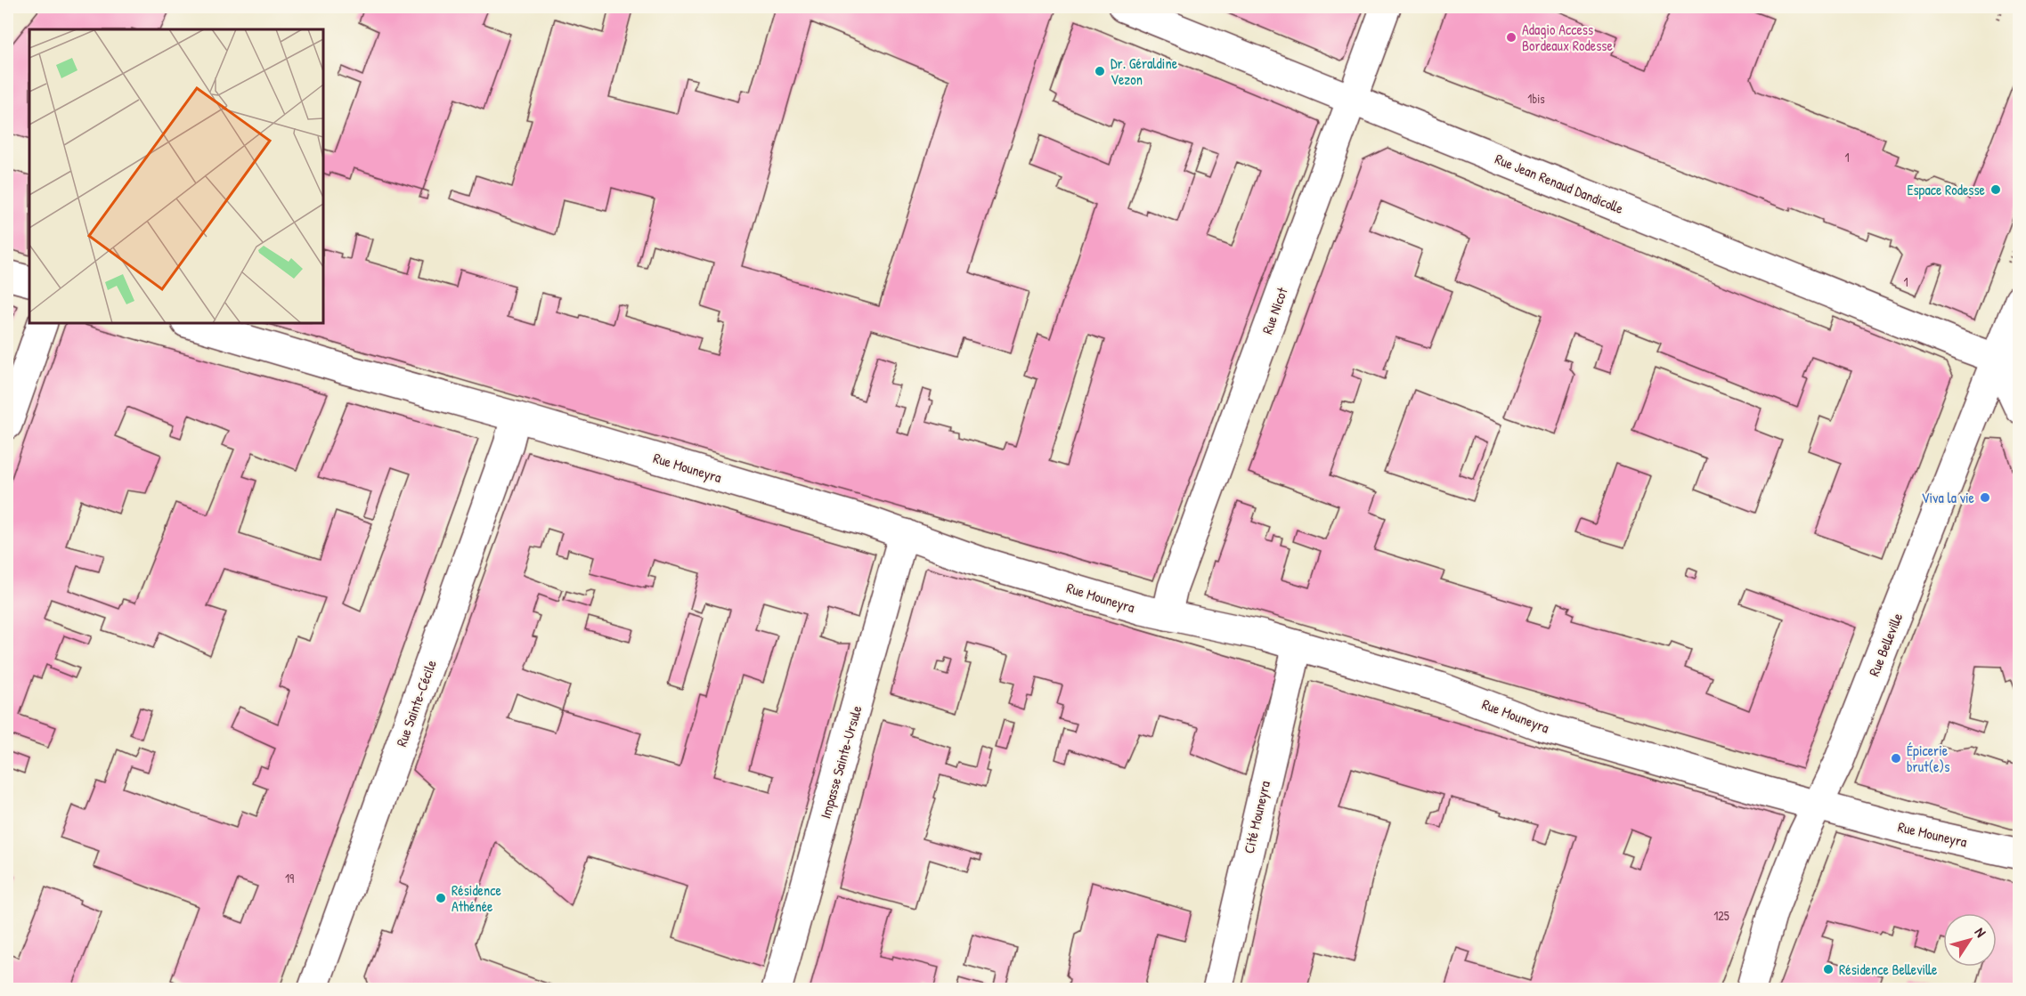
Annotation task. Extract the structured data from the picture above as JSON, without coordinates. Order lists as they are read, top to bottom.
{
  "streets": {
    "street": [
      "Rue Jean Renaud Dandicolle",
      "Rue Nicot",
      "Rue Mouneyra",
      "Rue Belleville",
      "Rue Sainte-Cécile",
      "Impasse Sainte-Ursule",
      "Cité Mouneyra"
    ]
  },
  "crossings": [
    ["Rue Jean Renaud Dandicolle", "Rue Nicot"],
    ["Rue Jean Renaud Dandicolle", "Rue Belleville"],
    ["Rue Nicot", "Rue Mouneyra"],
    ["Rue Mouneyra", "Rue Belleville"],
    ["Rue Mouneyra", "Rue Sainte-Cécile"],
    ["Rue Mouneyra", "Impasse Sainte-Ursule"],
    ["Rue Mouneyra", "Cité Mouneyra"]
  ],
  "places": [
    "Adagio Access Bordeaux Rodesse",
    "Dr. Géraldine Vezon",
    "Espace Rodesse",
    "Viva la vie",
    "Épicerie brut(e)s",
    "Résidence Athénée",
    "Résidence Belleville"
  ],
  "house_numbers": [
    "1bis",
    "1",
    "1",
    "19",
    "125"
  ],
  "north": "top right"
}
